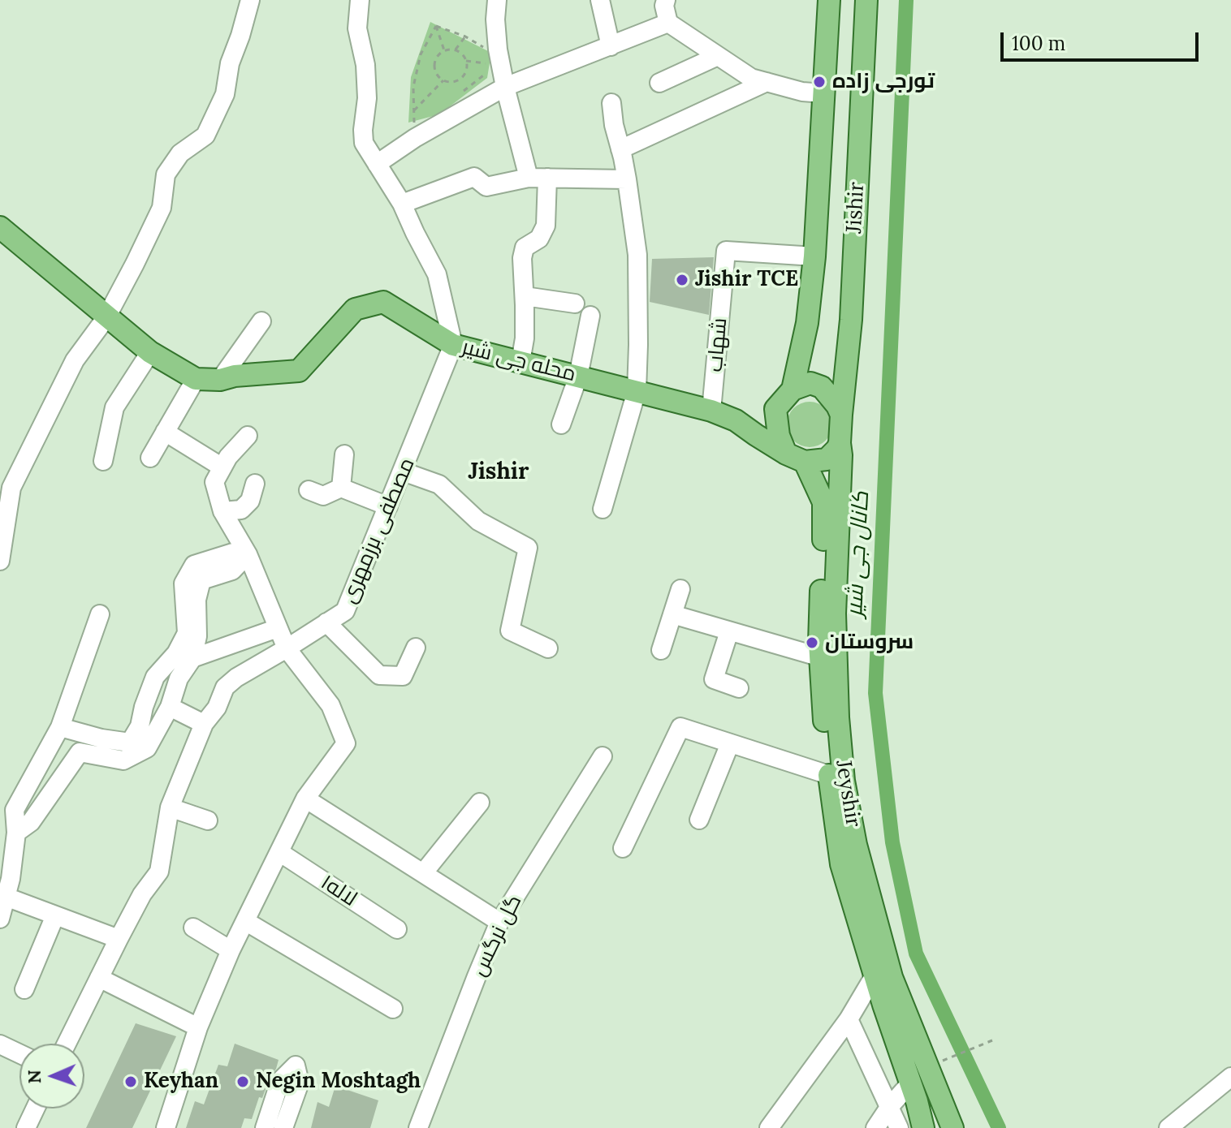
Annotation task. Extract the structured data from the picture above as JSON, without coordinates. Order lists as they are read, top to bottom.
{
  "streets": {
    "main road": ["Jishir", "محله جی شیر", "Jeyshir"],
    "street": [
      "شهاب",
      "مصطفی برزمهری",
      "لاله۱",
      "گل نرگس"
    ]
  },
  "crossings": [
    ["Jishir", "شهاب"],
    ["Jishir", "محله جی شیر"],
    ["Jishir", "Jeyshir"],
    ["شهاب", "محله جی شیر"],
    ["محله جی شیر", "مصطفی برزمهری"],
    ["محله جی شیر", "Jeyshir"]
  ],
  "districts": ["Jishir"],
  "water": ["کانال جی شیر"],
  "places": [
    "تورجی زاده",
    "Jishir TCE",
    "سروستان",
    "Keyhan",
    "Negin Moshtagh"
  ],
  "scale_bar": "100 m",
  "north": "left"
}
